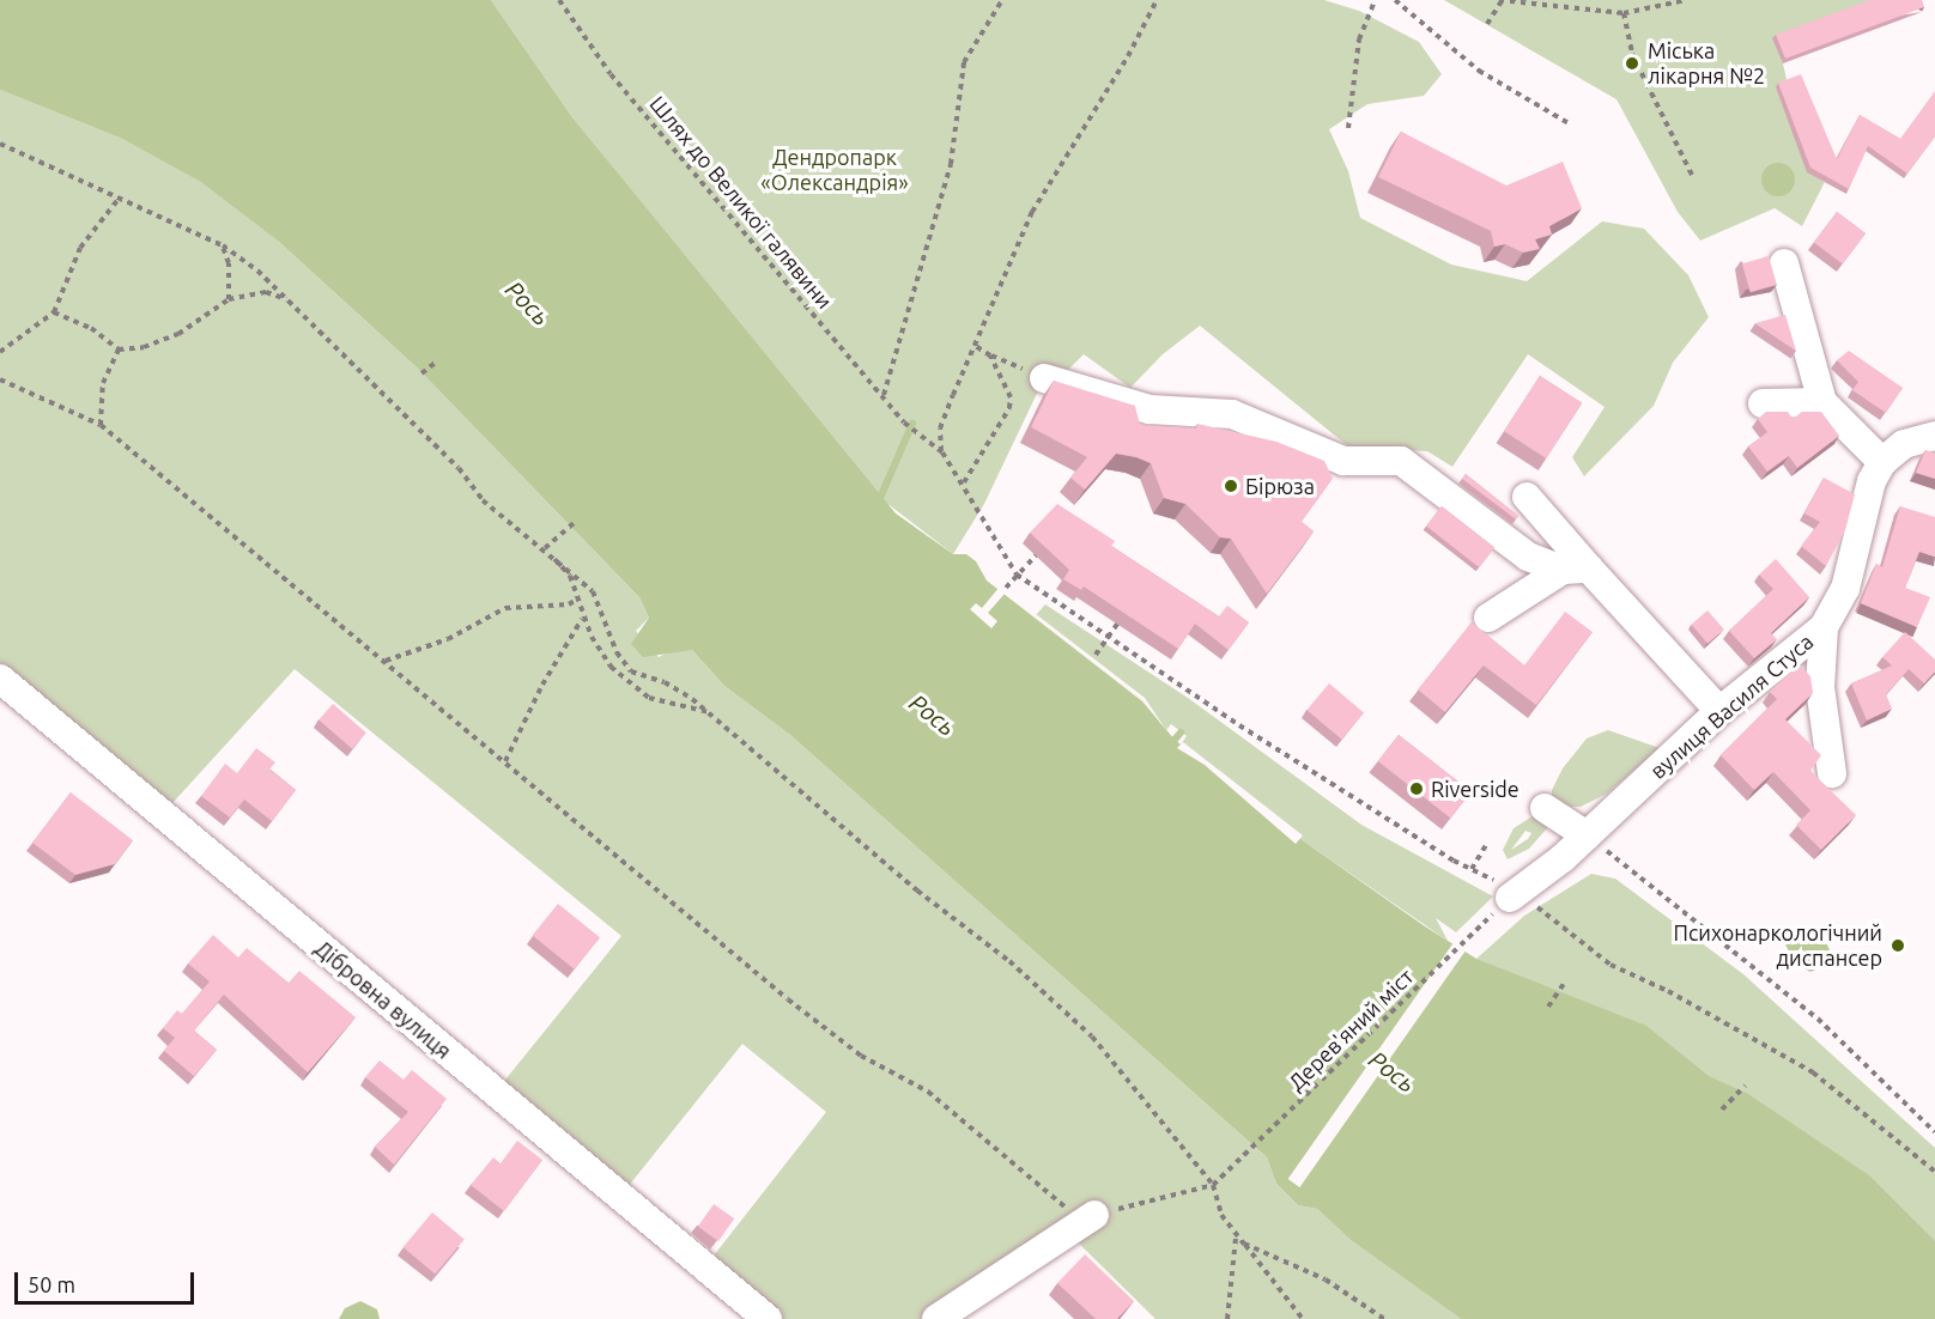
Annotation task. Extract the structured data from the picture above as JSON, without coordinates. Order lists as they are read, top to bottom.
{
  "streets": {
    "street": ["вулиця Василя Стуса", "Дібровна вулиця"],
    "path": ["Шлях до Великої галявини", "Дерев'яний міст"]
  },
  "crossings": [
    ["вулиця Василя Стуса", "Дерев'яний міст"]
  ],
  "water": ["Рось"],
  "parks": ["Дендропарк «Олександрія»"],
  "places": [
    "Міська лікарня №2",
    "Бірюза",
    "Riverside",
    "Психонаркологічний диспансер"
  ],
  "scale_bar": "50 m"
}
